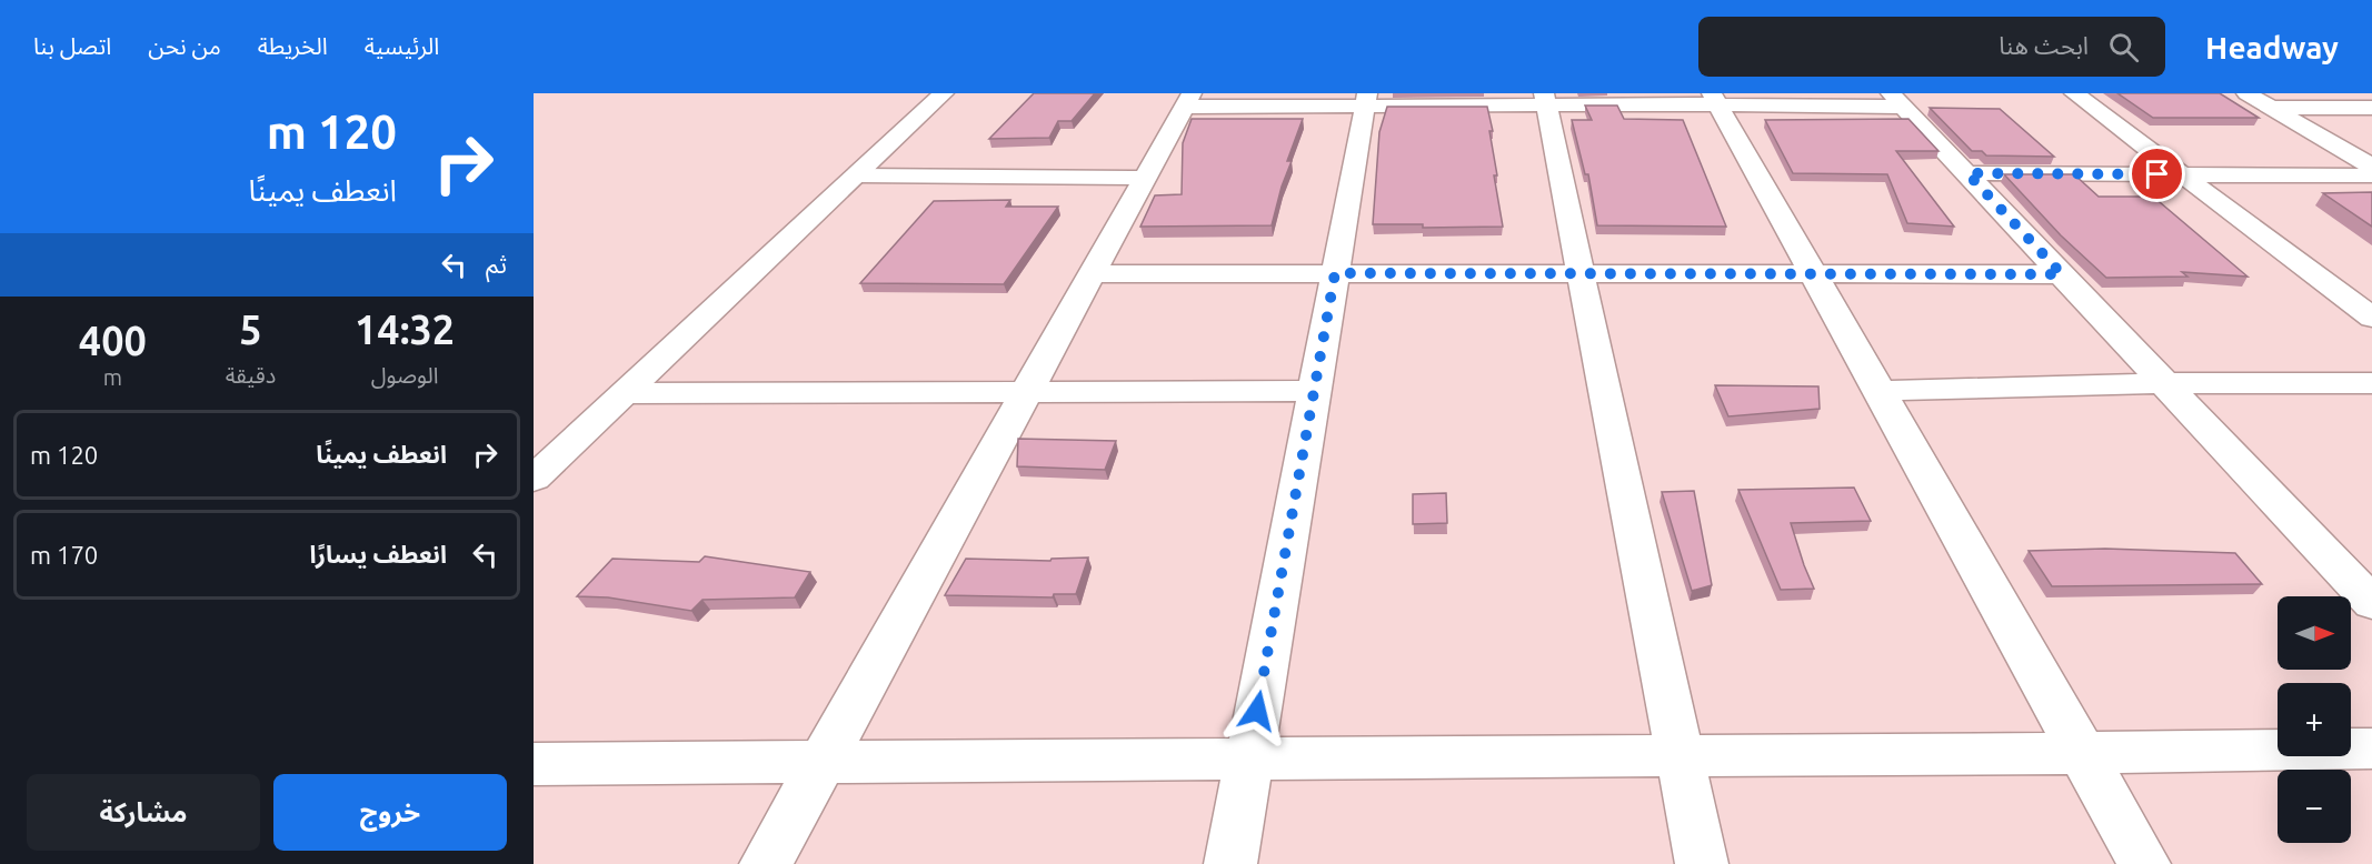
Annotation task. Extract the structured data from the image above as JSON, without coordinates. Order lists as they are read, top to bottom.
{
  "north": "right",
  "page": {
    "header": "Headway",
    "search": "ابحث هنا",
    "nav": [
      "الرئيسية",
      "الخريطة",
      "من نحن",
      "اتصل بنا"
    ],
    "turn": ["120 m", "انعطف يمينًا"],
    "then": "ثم",
    "eta": [
      "14:32",
      "الوصول",
      "5",
      "دقيقة",
      "400",
      "m"
    ],
    "list": [
      {
        "name": "انعطف يمينًا",
        "value": "120 m"
      },
      {
        "name": "انعطف يسارًا",
        "value": "170 m"
      }
    ],
    "map_buttons": ["+", "−"],
    "buttons": ["خروج", "مشاركة"]
  }
}
